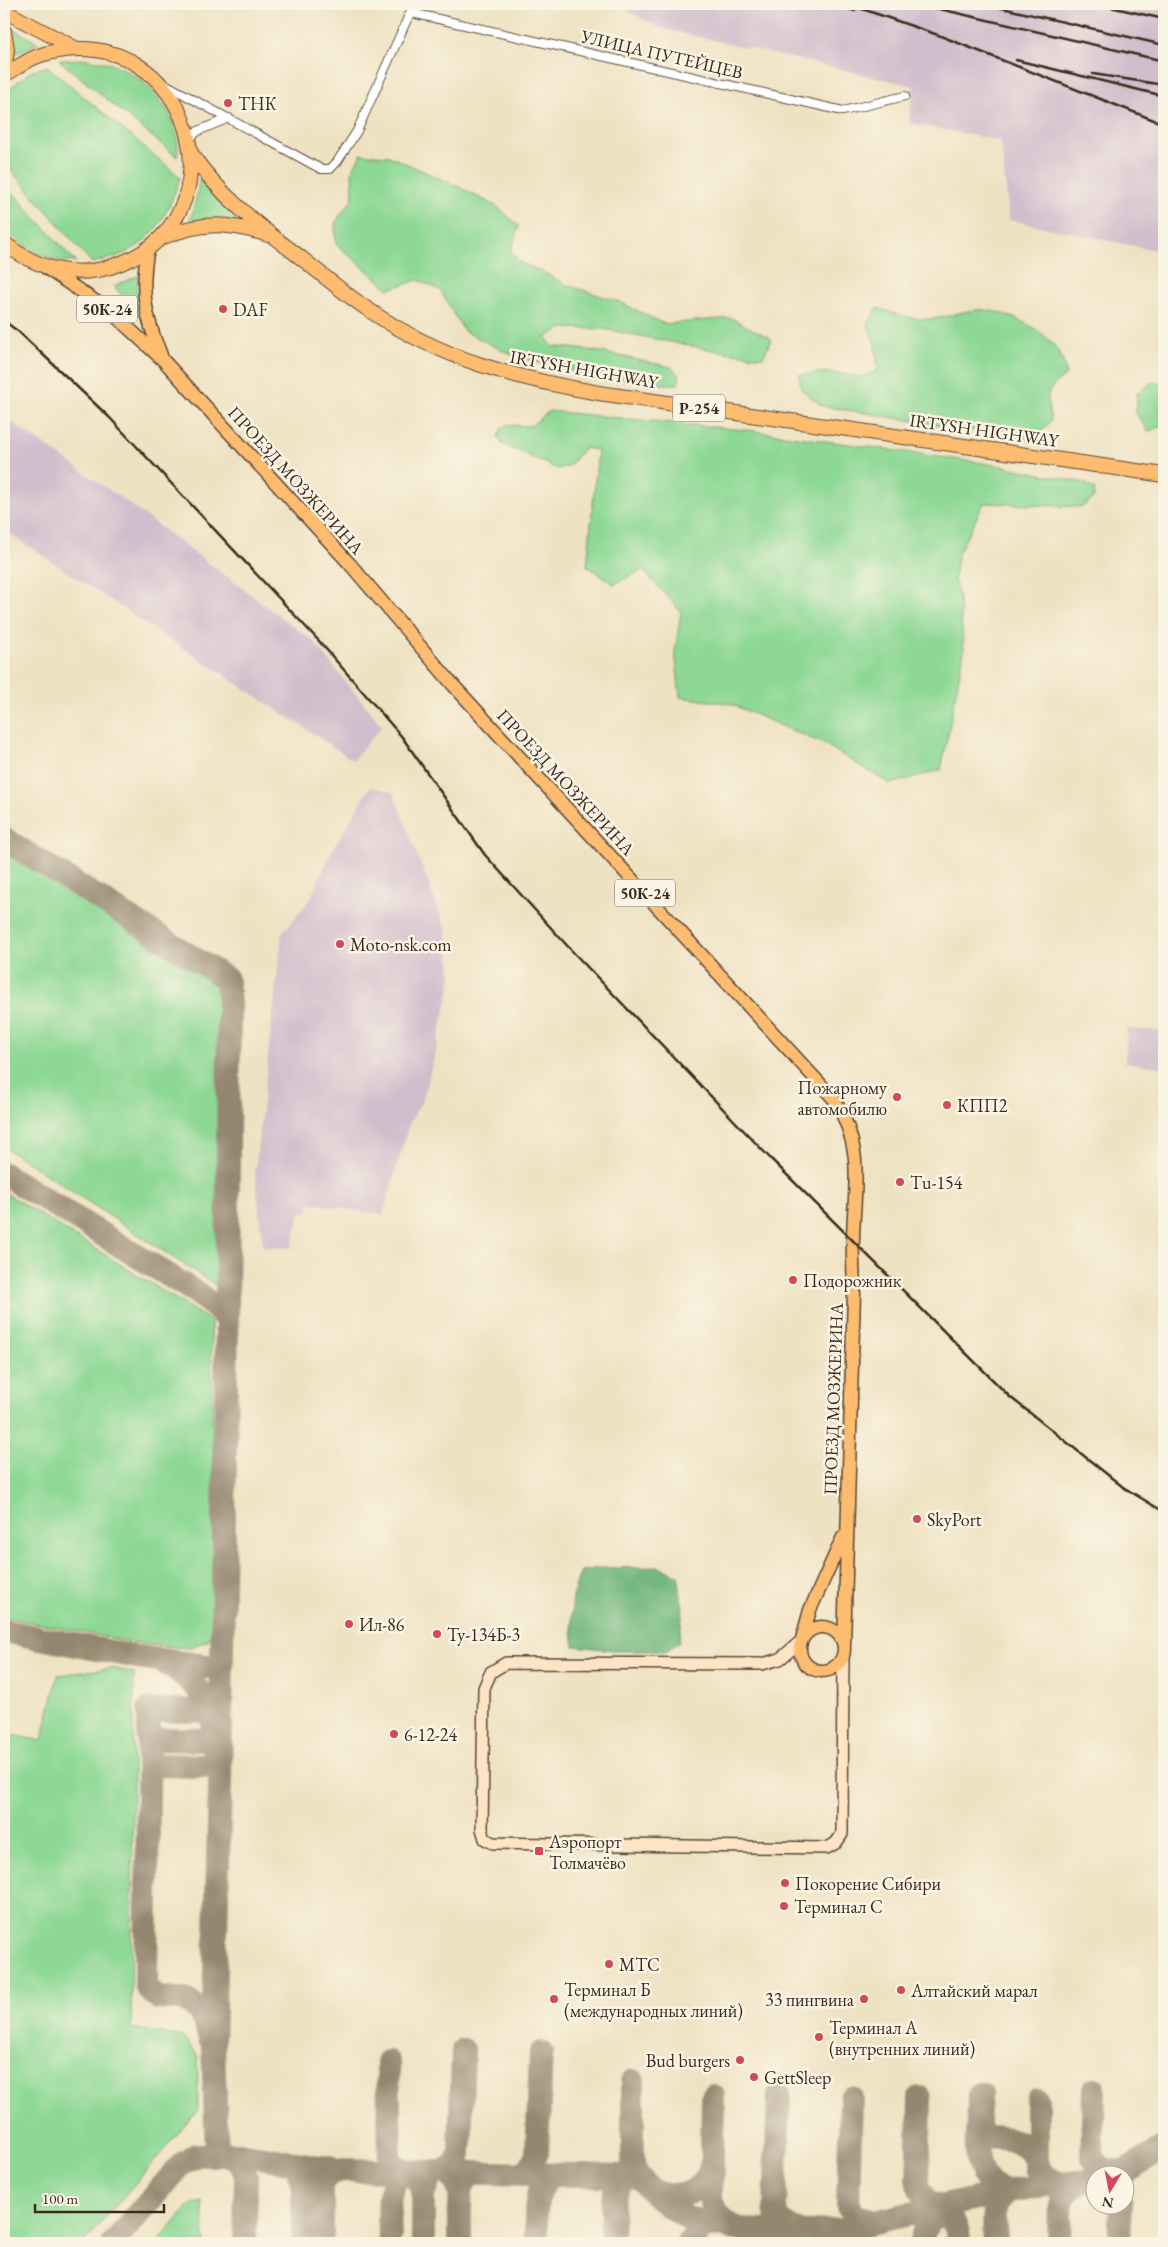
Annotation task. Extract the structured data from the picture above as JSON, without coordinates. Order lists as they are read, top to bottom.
{
  "streets": {
    "highway": ["50К-24", "IRTYSH HIGHWAY", "Р-254"],
    "main road": ["ПРОЕЗД МОЗЖЕРИНА"],
    "street": ["УЛИЦА ПУТЕЙЦЕВ"]
  },
  "crossings": [
    ["50К-24", "ПРОЕЗД МОЗЖЕРИНА"]
  ],
  "places": {
    "other": [
      "ТНК",
      "DAF",
      "Moto-nsk.com",
      "Пожарному автомобилю",
      "КПП2",
      "Tu-154",
      "Подорожник",
      "SkyPort",
      "Ил-86",
      "Ту-134Б-3",
      "6-12-24",
      "Покорение Сибири",
      "Терминал С",
      "МТС",
      "Алтайский марал",
      "Терминал Б (международных линий)",
      "33 пингвина",
      "Терминал А (внутренних линий)",
      "Bud burgers",
      "GettSleep"
    ],
    "transit": ["Аэропорт Толмачёво"]
  },
  "scale_bar": "100 m",
  "north": "bottom"
}
